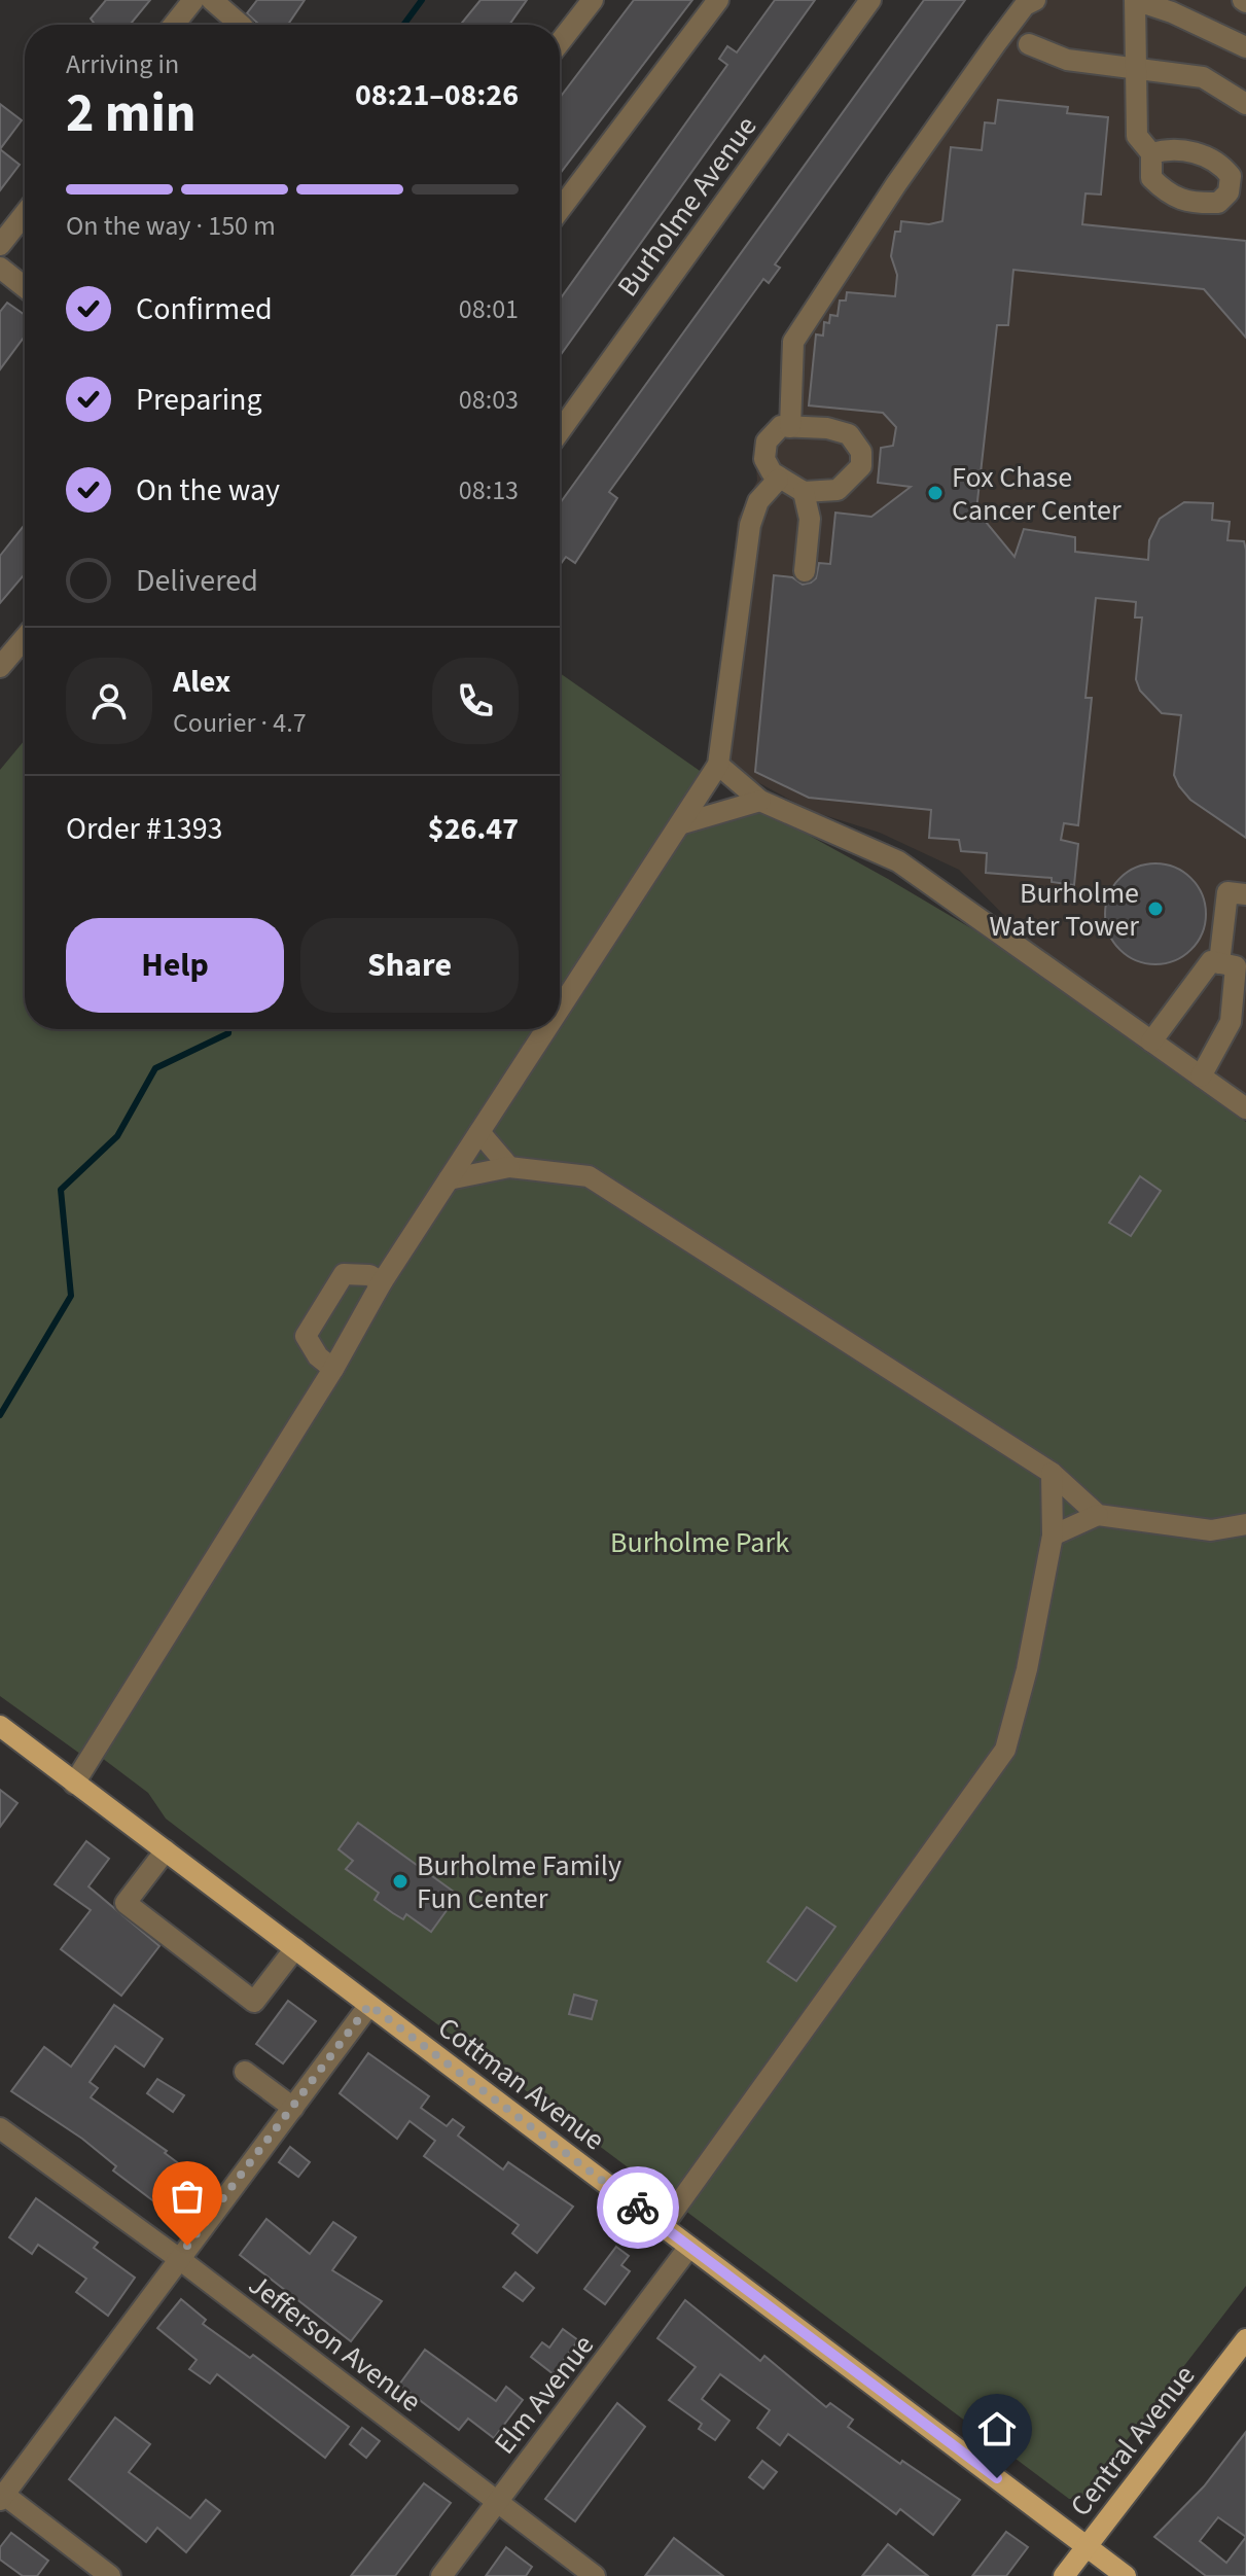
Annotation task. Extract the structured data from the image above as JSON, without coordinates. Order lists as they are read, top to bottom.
{
  "streets": {
    "main road": ["Cottman Avenue", "Central Avenue"],
    "street": ["Burholme Avenue", "Jefferson Avenue", "Elm Avenue"]
  },
  "crossings": [
    ["Cottman Avenue", "Elm Avenue"],
    ["Cottman Avenue", "Central Avenue"],
    ["Jefferson Avenue", "Elm Avenue"]
  ],
  "parks": ["Burholme Park"],
  "places": ["Fox Chase Cancer Center", "Burholme Water Tower", "Burholme Family Fun Center"],
  "page": {
    "heading": ["2 min", "Arriving in", "08:21–08:26"],
    "panel": [
      "Alex",
      "Courier · 4.7",
      "Order #1393",
      "$26.47"
    ],
    "bar": "On the way · 150 m",
    "list": [
      ["Confirmed", "08:01"],
      ["Preparing", "08:03"],
      ["On the way", "08:13"],
      "Delivered"
    ],
    "buttons": ["Help", "Share"]
  }
}
